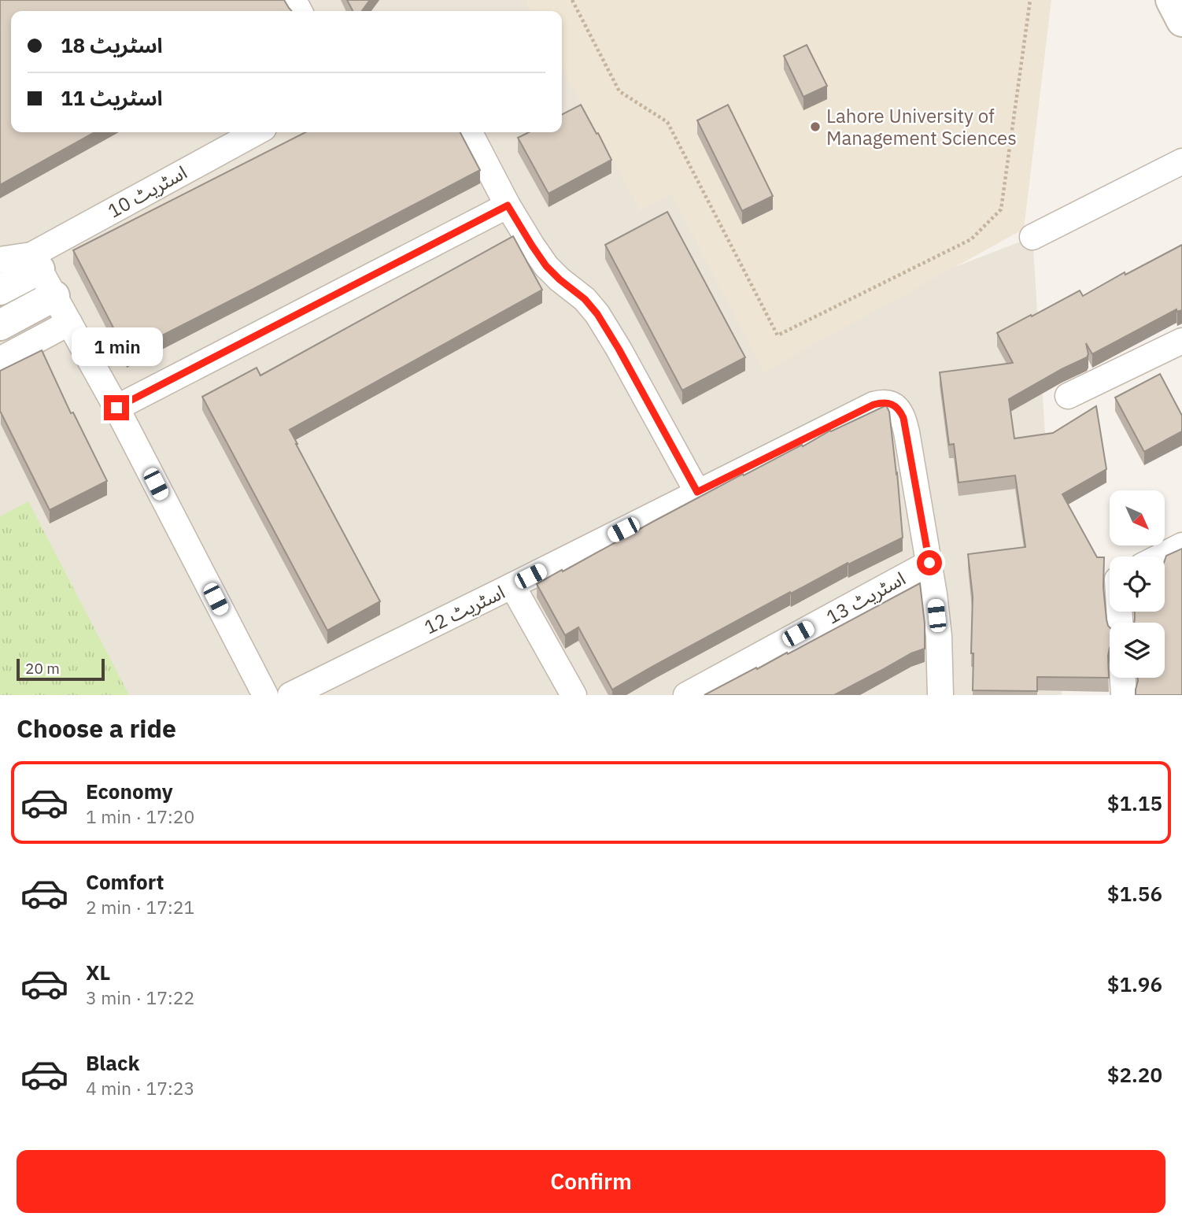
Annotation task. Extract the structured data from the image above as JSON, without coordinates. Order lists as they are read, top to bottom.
{
  "streets": {
    "street": ["اسٹریٹ 10", "اسٹریٹ 13", "اسٹریٹ 12"]
  },
  "crossings": [
    ["اسٹریٹ 13", "اسٹریٹ 12"]
  ],
  "places": ["Lahore University of Management Sciences"],
  "scale_bar": "20 m",
  "north": "bottom right",
  "page": {
    "banner": ["اسٹریٹ 18", "اسٹریٹ 11"],
    "bubble": "1 min",
    "scale": "20 m",
    "heading": "Choose a ride",
    "list": [
      {
        "name": "Economy",
        "note": "1 min · 17:20",
        "value": "$1.15"
      },
      {
        "name": "Comfort",
        "note": "2 min · 17:21",
        "value": "$1.56"
      },
      {
        "name": "XL",
        "note": "3 min · 17:22",
        "value": "$1.96"
      },
      {
        "name": "Black",
        "note": "4 min · 17:23",
        "value": "$2.20"
      }
    ],
    "buttons": "Confirm"
  }
}
